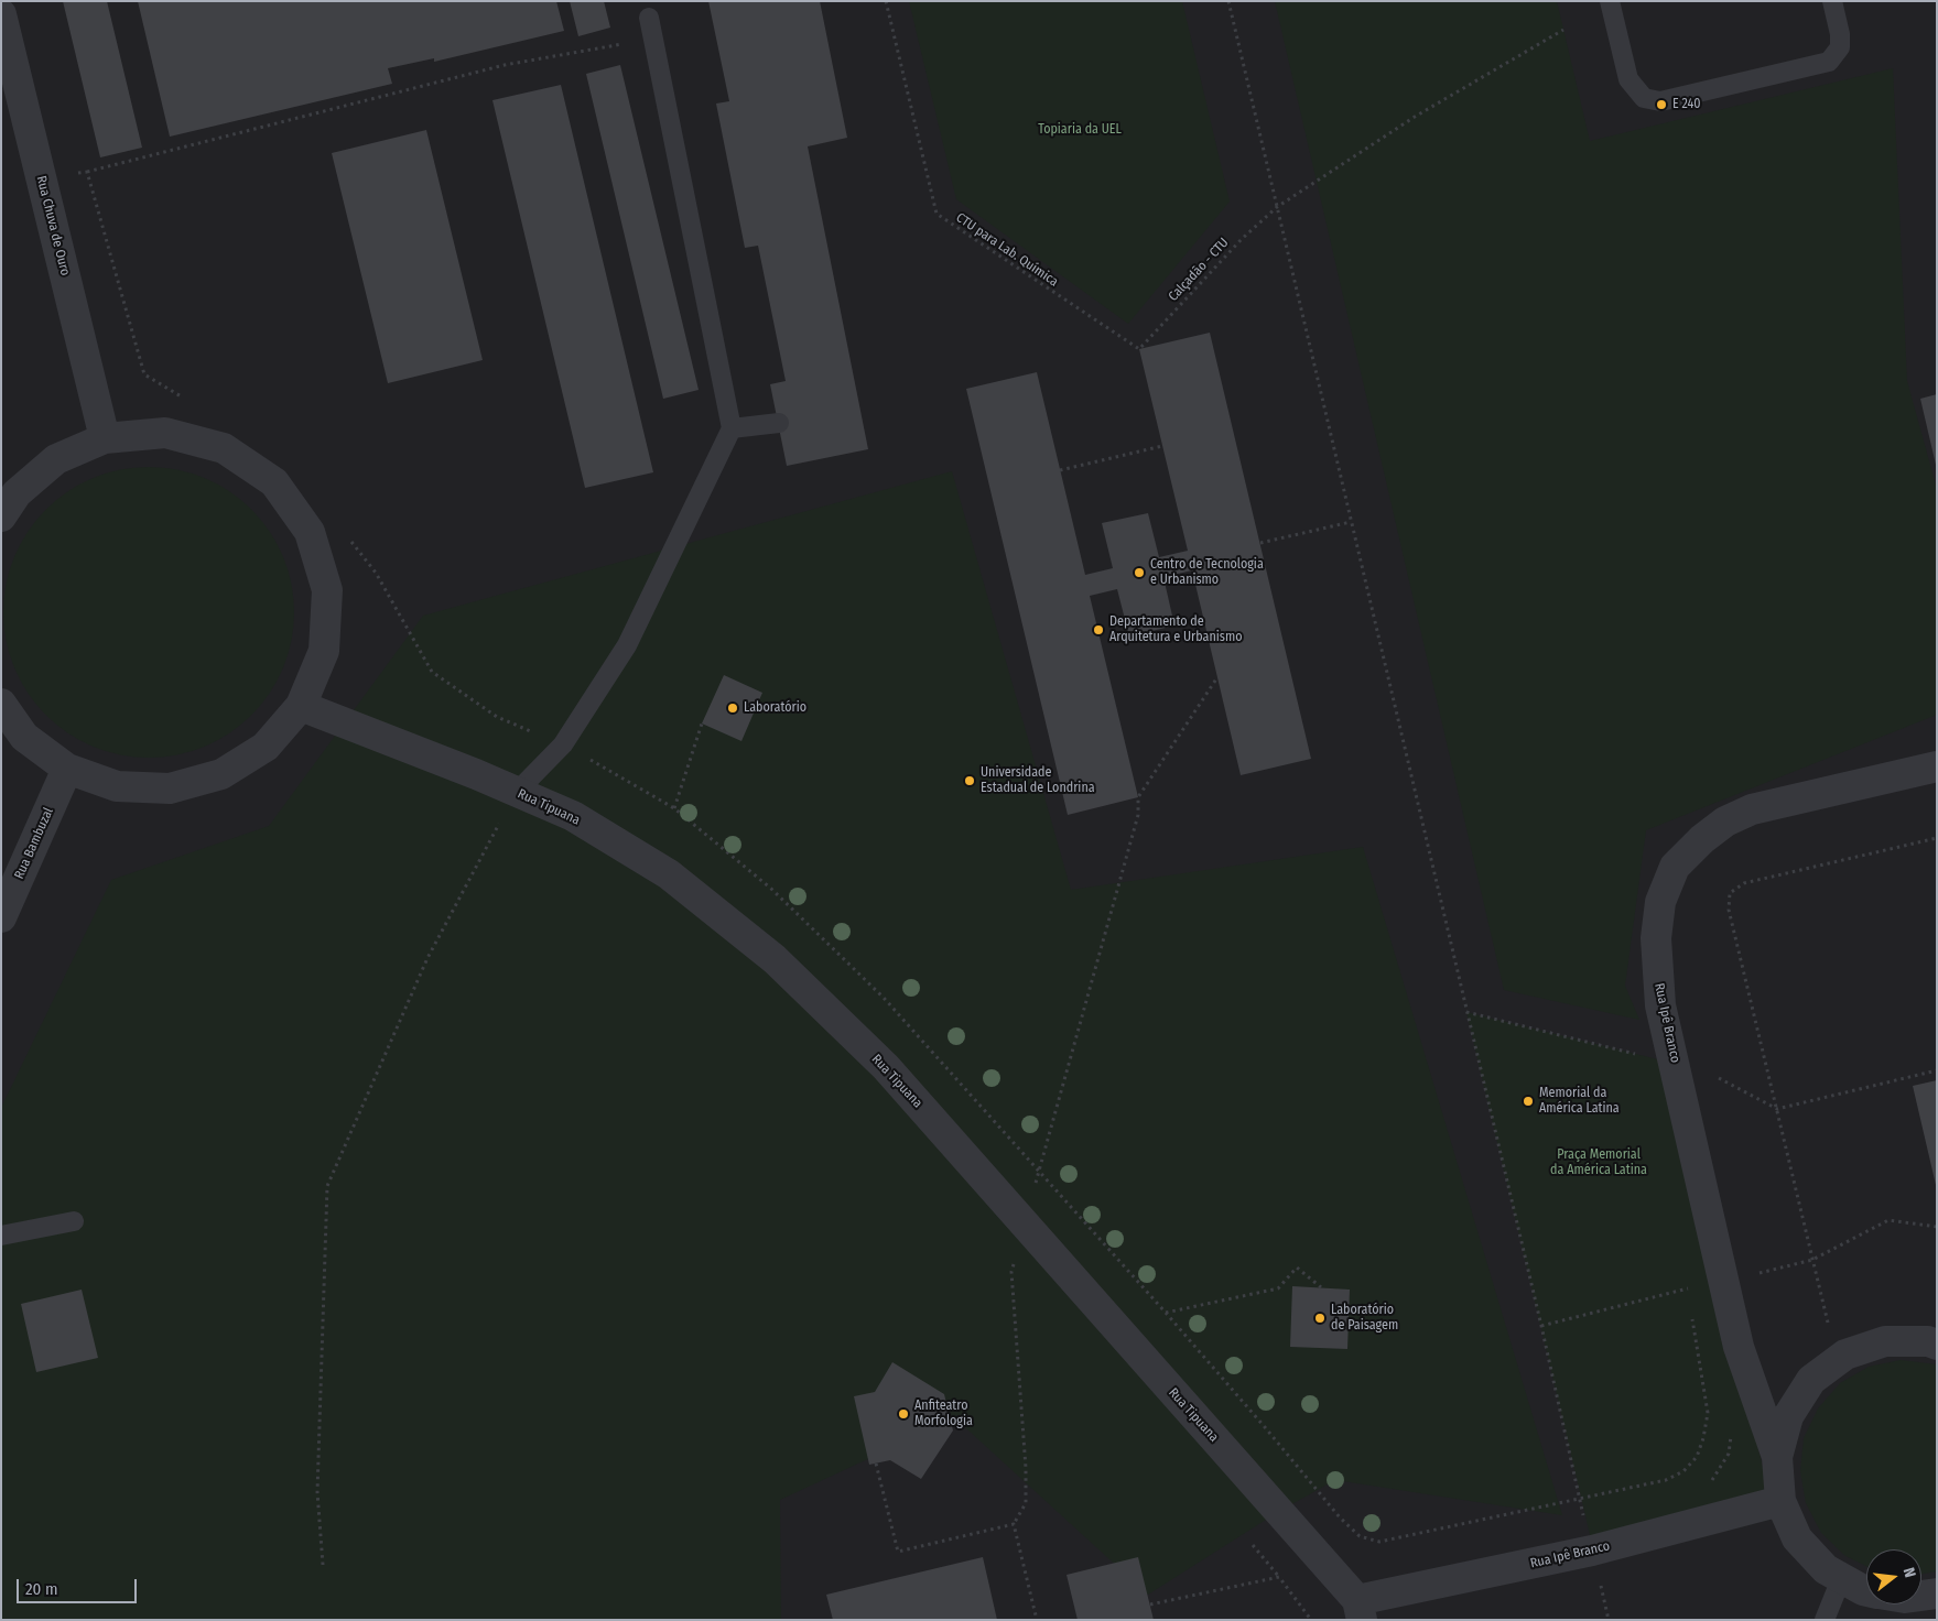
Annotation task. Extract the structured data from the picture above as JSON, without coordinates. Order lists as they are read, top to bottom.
{
  "streets": {
    "street": [
      "Rua Chuva de Ouro",
      "Rua Tipuana",
      "Rua Bambuzal",
      "Rua Ipê Branco"
    ],
    "path": ["CTU para Lab. Química", "Calçadão - CTU"]
  },
  "crossings": [
    ["CTU para Lab. Química", "Calçadão - CTU"],
    ["Rua Tipuana", "Rua Ipê Branco"]
  ],
  "parks": ["Topiaria da UEL", "Praça Memorial da América Latina"],
  "places": [
    "E 240",
    "Centro de Tecnologia e Urbanismo",
    "Departamento de Arquitetura e Urbanismo",
    "Laboratório",
    "Universidade Estadual de Londrina",
    "Memorial da América Latina",
    "Laboratório de Paisagem",
    "Anfiteatro Morfologia"
  ],
  "scale_bar": "20 m",
  "north": "right"
}
